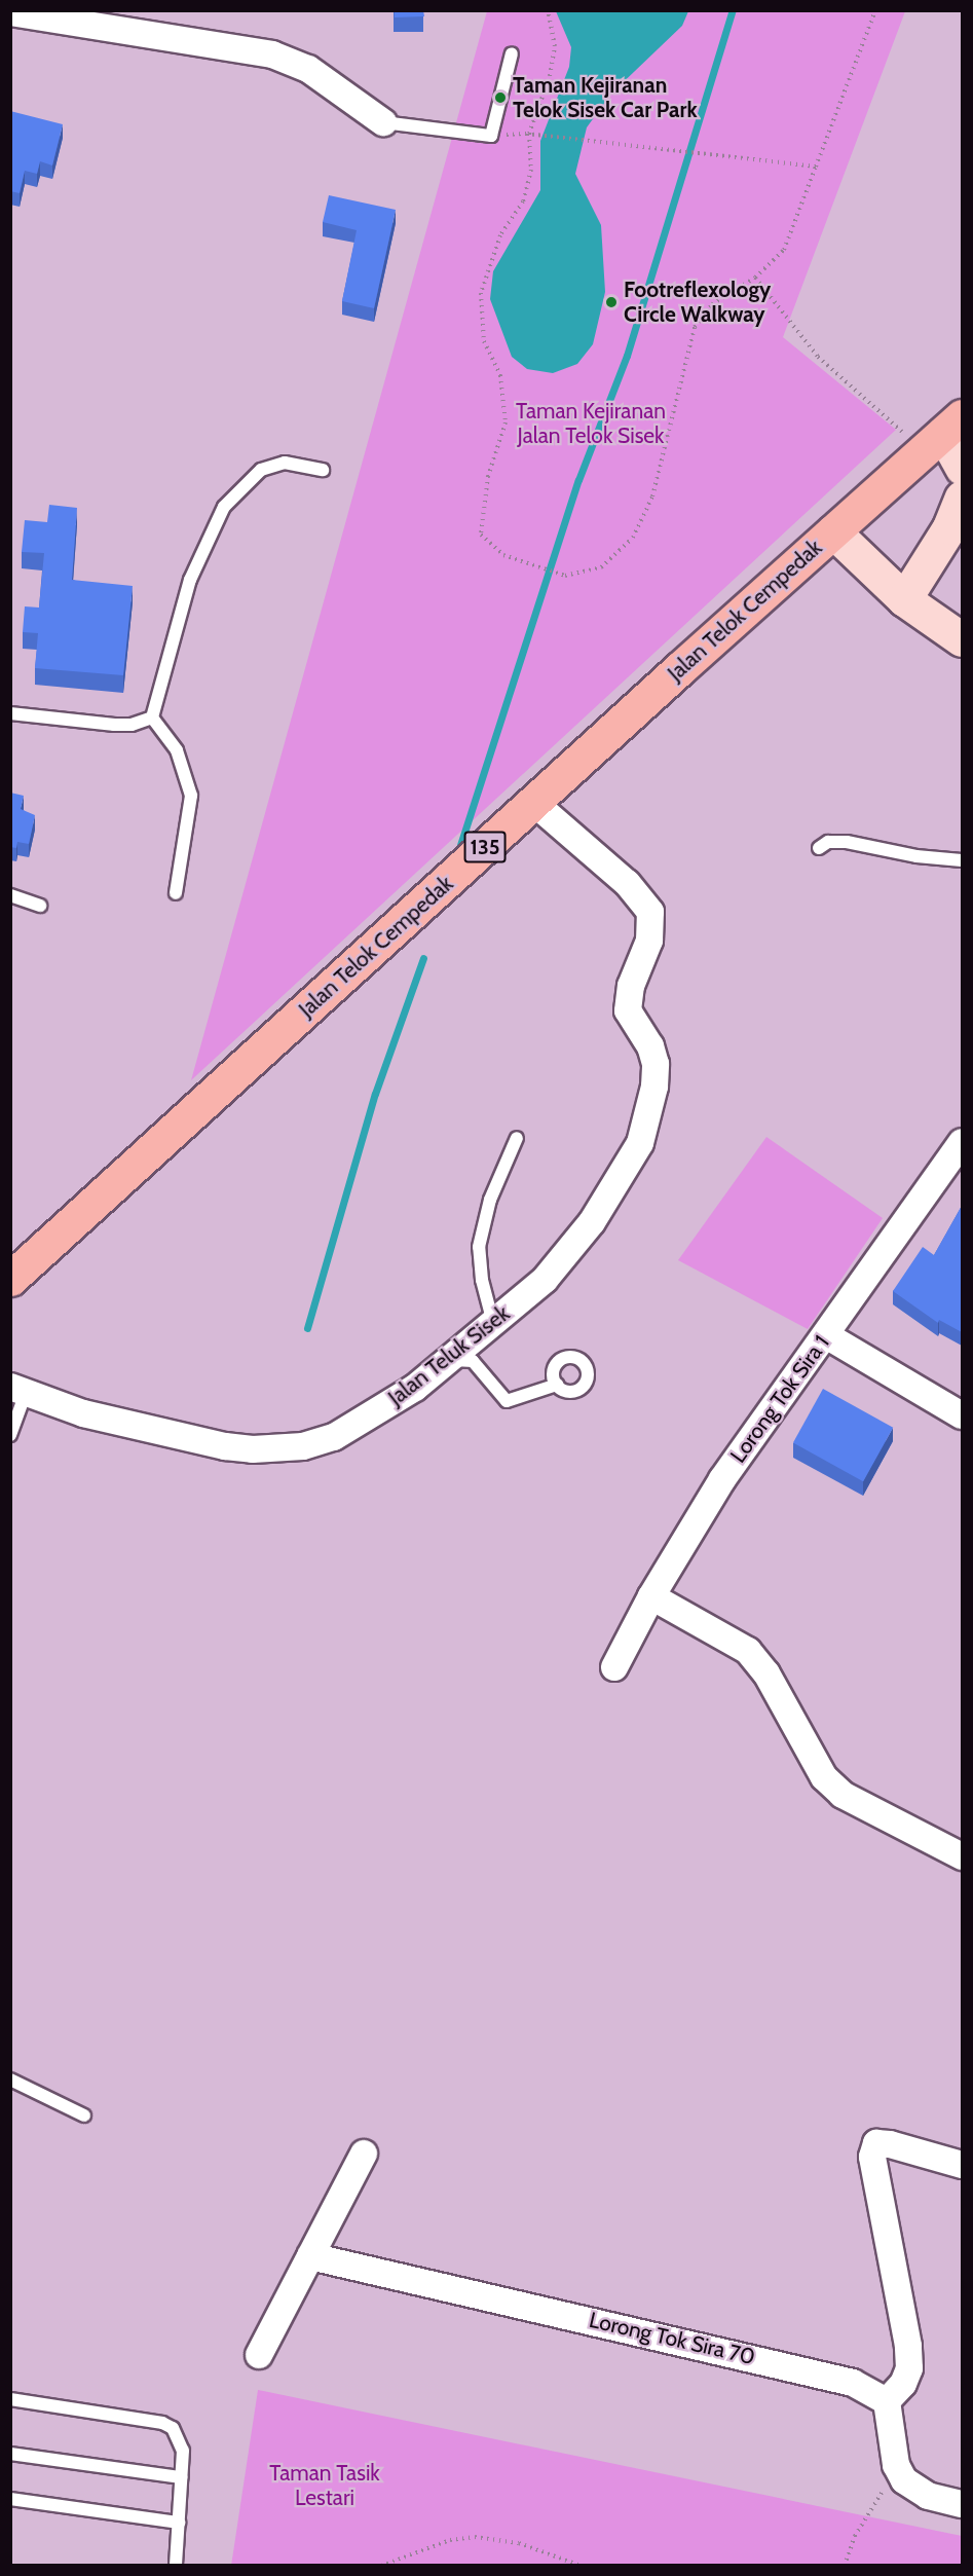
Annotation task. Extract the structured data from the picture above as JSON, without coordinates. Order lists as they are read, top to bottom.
{
  "streets": {
    "main road": ["Jalan Telok Cempedak", "135"],
    "street": ["Jalan Teluk Sisek", "Lorong Tok Sira 1", "Lorong Tok Sira 70"]
  },
  "crossings": [
    ["Jalan Telok Cempedak", "Jalan Teluk Sisek"]
  ],
  "parks": ["Taman Kejiranan Jalan Telok Sisek", "Taman Tasik Lestari"],
  "places": ["Taman Kejiranan Telok Sisek Car Park", "Footreflexology Circle Walkway"]
}
